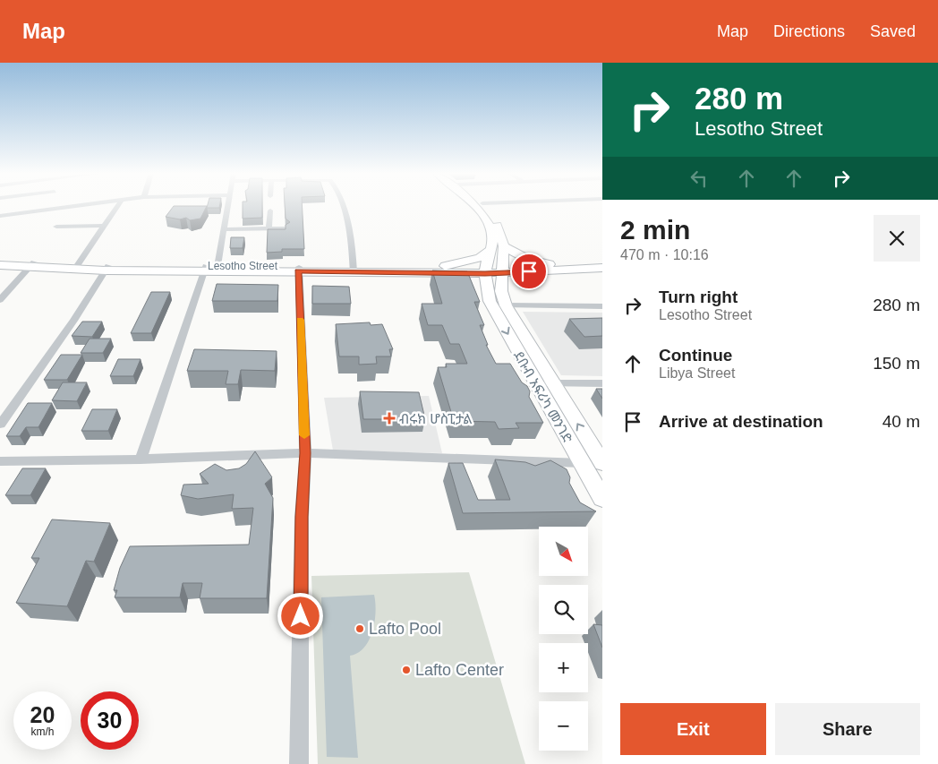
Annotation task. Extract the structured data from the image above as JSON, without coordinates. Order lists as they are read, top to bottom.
{
  "streets": {
    "main road": ["Lesotho Street", "ደቡብ አፍሪካ መንገድ"]
  },
  "places": {
    "health": ["ብሩክ ሆስፒታል"],
    "other": ["Lafto Pool", "Lafto Center"]
  },
  "north": "bottom right",
  "page": {
    "header": "Map",
    "nav": ["Map", "Directions", "Saved"],
    "turn": ["280 m", "Lesotho Street"],
    "heading": ["2 min", "470 m · 10:16"],
    "list": [
      {
        "name": "Turn right",
        "note": "Lesotho Street",
        "value": "280 m"
      },
      {
        "name": "Continue",
        "note": "Libya Street",
        "value": "150 m"
      },
      {
        "name": "Arrive at destination",
        "value": "40 m"
      }
    ],
    "map_buttons": ["+", "−"],
    "speed": "20 km/h",
    "limit": "30",
    "buttons": ["Exit", "Share"]
  }
}
